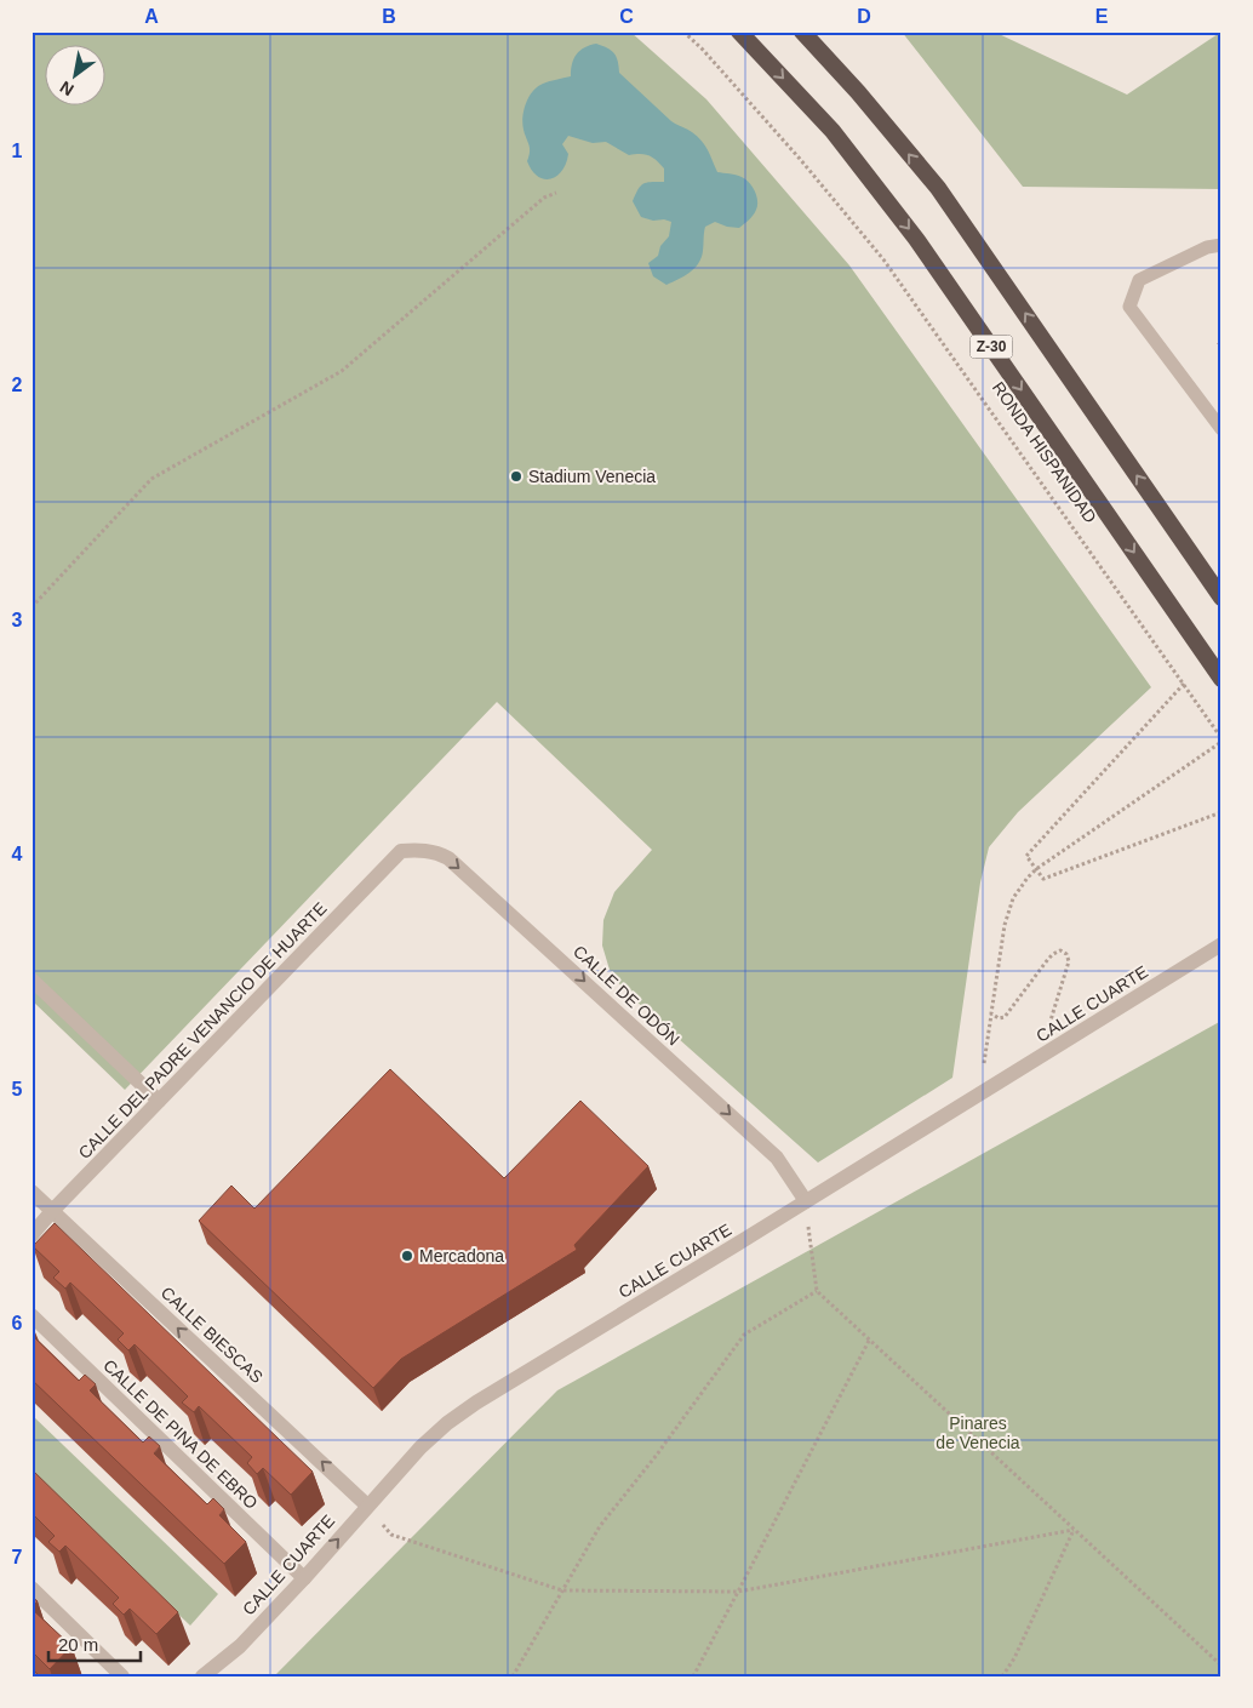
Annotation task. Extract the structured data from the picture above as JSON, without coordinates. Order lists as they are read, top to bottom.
{
  "streets": {
    "highway": ["Z-30", "RONDA HISPANIDAD"],
    "street": [
      "CALLE DE ODÓN",
      "CALLE CUARTE",
      "CALLE DEL PADRE VENANCIO DE HUARTE",
      "CALLE BIESCAS",
      "CALLE DE PINA DE EBRO"
    ]
  },
  "crossings": [
    ["CALLE DE ODÓN", "CALLE CUARTE"],
    ["CALLE DE ODÓN", "CALLE DEL PADRE VENANCIO DE HUARTE"],
    ["CALLE CUARTE", "CALLE BIESCAS"],
    ["CALLE CUARTE", "CALLE DE PINA DE EBRO"],
    ["CALLE DEL PADRE VENANCIO DE HUARTE", "CALLE BIESCAS"]
  ],
  "one_way": ["CALLE DE ODÓN", "CALLE BIESCAS"],
  "parks": ["Pinares de Venecia"],
  "places": ["Stadium Venecia", "Mercadona"],
  "scale_bar": "20 m",
  "north": "bottom left",
  "grid": {
    "columns": [
      "A",
      "B",
      "C",
      "D",
      "E"
    ],
    "rows": [
      "1",
      "2",
      "3",
      "4",
      "5",
      "6",
      "7"
    ]
  }
}
